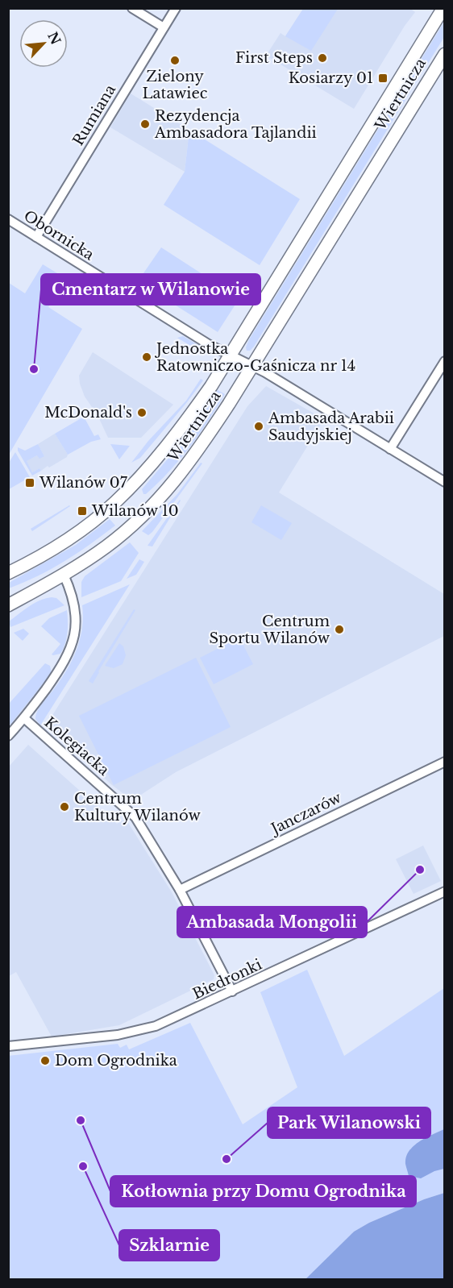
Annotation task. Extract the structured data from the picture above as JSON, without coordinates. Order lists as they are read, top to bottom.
{
  "streets": {
    "main road": ["Wiertnicza"],
    "street": [
      "Rumiana",
      "Obornicka",
      "Kolegiacka",
      "Janczarów",
      "Biedronki"
    ]
  },
  "crossings": [
    ["Wiertnicza", "Obornicka"],
    ["Rumiana", "Obornicka"],
    ["Kolegiacka", "Janczarów"],
    ["Kolegiacka", "Biedronki"]
  ],
  "places": {
    "other": [
      "First Steps",
      "Zielony Latawiec",
      "Rezydencja Ambasadora Tajlandii",
      "Jednostka Ratowniczo-Gaśnicza nr 14",
      "Cmentarz w Wilanowie",
      "McDonald's",
      "Ambasada Arabii Saudyjskiej",
      "Centrum Sportu Wilanów",
      "Centrum Kultury Wilanów",
      "Ambasada Mongolii",
      "Dom Ogrodnika",
      "Kotłownia przy Domu Ogrodnika",
      "Park Wilanowski",
      "Szklarnie"
    ],
    "transit": ["Kosiarzy 01", "Wilanów 07", "Wilanów 10"]
  },
  "north": "top right"
}
